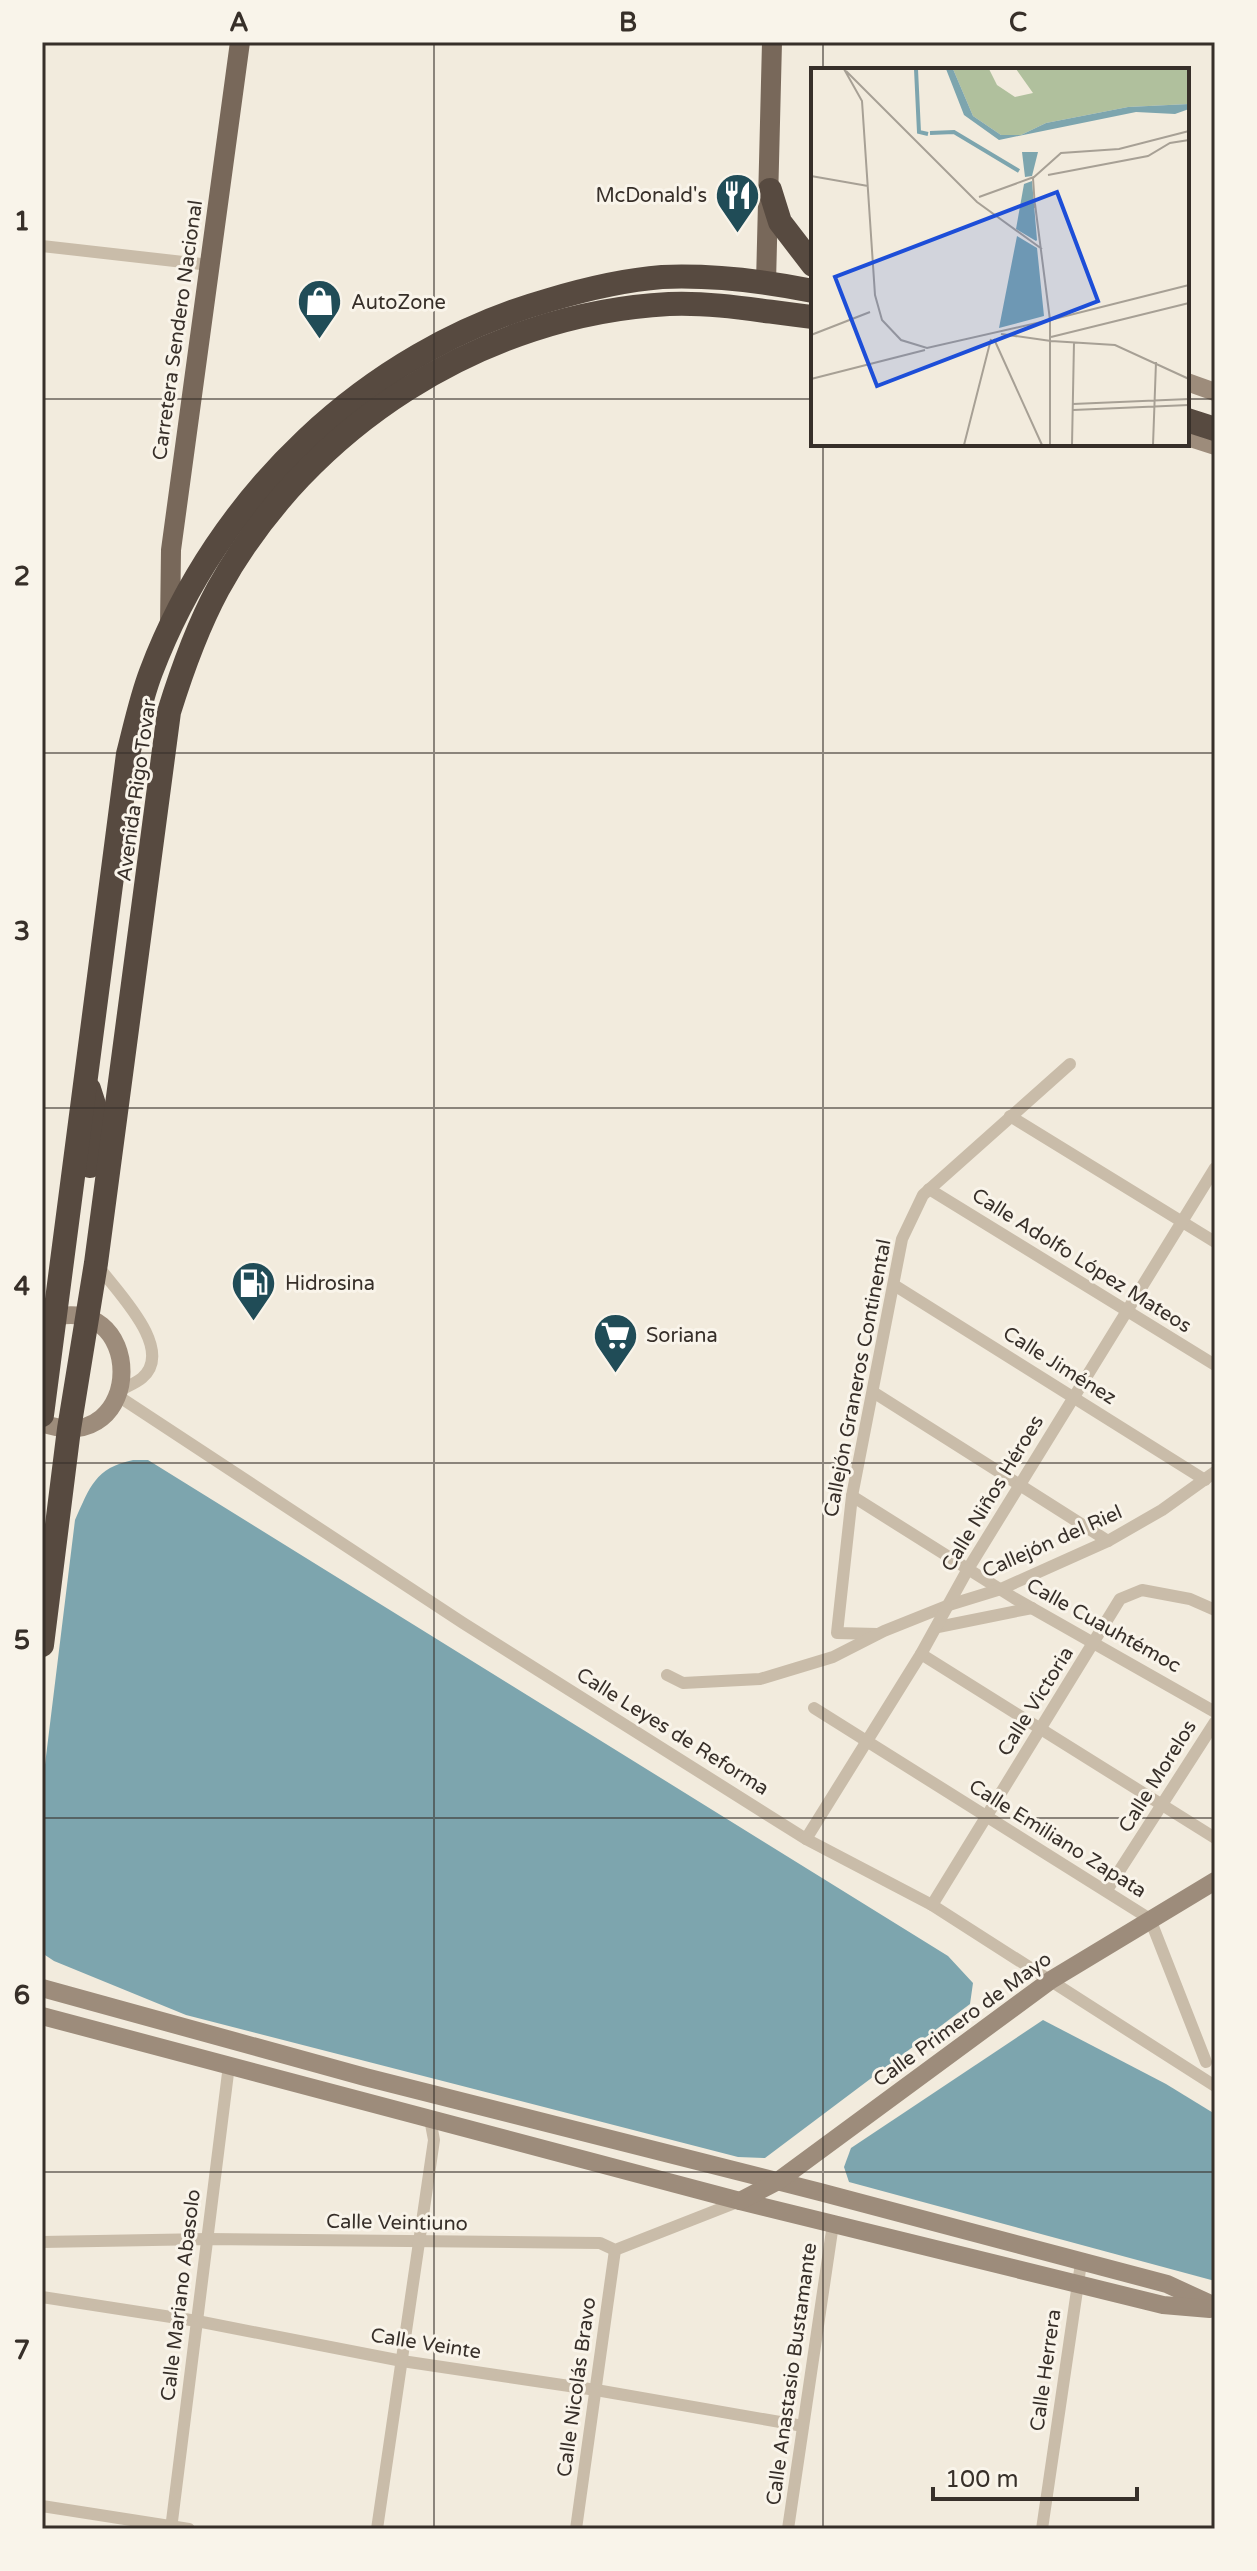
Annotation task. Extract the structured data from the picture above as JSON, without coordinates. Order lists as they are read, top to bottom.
{
  "streets": {
    "highway": ["Avenida Rigo Tovar"],
    "main road": ["Carretera Sendero Nacional", "Calle Primero de Mayo"],
    "street": [
      "Calle Adolfo López Mateos",
      "Calle Jiménez",
      "Callejón Graneros Continental",
      "Calle Niños Héroes",
      "Callejón del Riel",
      "Calle Cuauhtémoc",
      "Calle Victoria",
      "Calle Leyes de Reforma",
      "Calle Morelos",
      "Calle Emiliano Zapata",
      "Calle Veintiuno",
      "Calle Mariano Abasolo",
      "Calle Veinte",
      "Calle Herrera",
      "Calle Anastasio Bustamante",
      "Calle Nicolás Bravo"
    ]
  },
  "crossings": [
    ["Carretera Sendero Nacional", "Avenida Rigo Tovar"],
    ["Calle Adolfo López Mateos", "Callejón Graneros Continental"],
    ["Calle Adolfo López Mateos", "Calle Niños Héroes"],
    ["Calle Jiménez", "Callejón Graneros Continental"],
    ["Calle Jiménez", "Calle Niños Héroes"],
    ["Calle Jiménez", "Callejón del Riel"],
    ["Callejón Graneros Continental", "Callejón del Riel"],
    ["Callejón Graneros Continental", "Calle Cuauhtémoc"],
    ["Calle Niños Héroes", "Callejón del Riel"],
    ["Calle Niños Héroes", "Calle Cuauhtémoc"],
    ["Calle Niños Héroes", "Calle Leyes de Reforma"],
    ["Calle Niños Héroes", "Calle Emiliano Zapata"],
    ["Callejón del Riel", "Calle Cuauhtémoc"],
    ["Calle Cuauhtémoc", "Calle Victoria"],
    ["Calle Victoria", "Calle Leyes de Reforma"],
    ["Calle Victoria", "Calle Emiliano Zapata"],
    ["Calle Leyes de Reforma", "Calle Primero de Mayo"],
    ["Calle Morelos", "Calle Emiliano Zapata"],
    ["Calle Emiliano Zapata", "Calle Primero de Mayo"],
    ["Calle Veintiuno", "Calle Mariano Abasolo"],
    ["Calle Veintiuno", "Calle Nicolás Bravo"],
    ["Calle Mariano Abasolo", "Calle Veinte"],
    ["Calle Veinte", "Calle Anastasio Bustamante"],
    ["Calle Veinte", "Calle Nicolás Bravo"]
  ],
  "places": {
    "restaurant": ["McDonald's"],
    "shop": ["AutoZone"],
    "fuel station": ["Hidrosina"],
    "supermarket": ["Soriana"]
  },
  "scale_bar": "100 m",
  "grid": {
    "columns": ["A", "B", "C"],
    "rows": [
      "1",
      "2",
      "3",
      "4",
      "5",
      "6",
      "7"
    ]
  }
}
